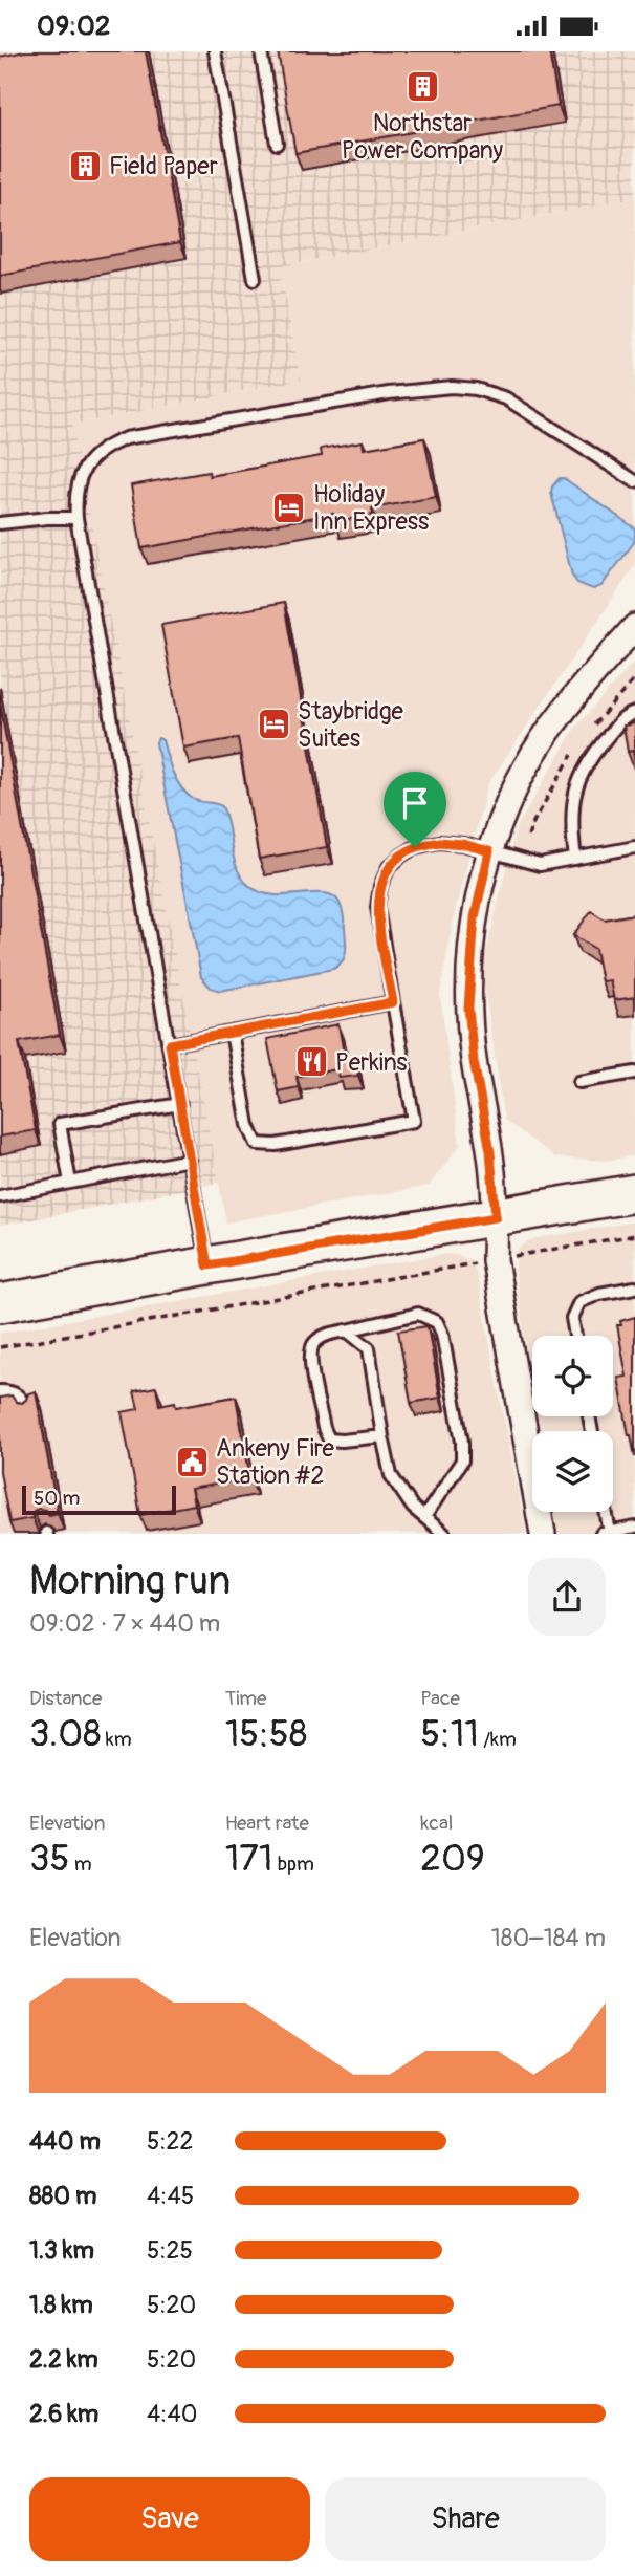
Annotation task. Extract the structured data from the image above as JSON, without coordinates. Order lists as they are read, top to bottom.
{
  "places": {
    "building": ["Northstar Power Company", "Field Paper"],
    "hotel": ["Holiday Inn Express", "Staybridge Suites"],
    "restaurant": ["Perkins"],
    "public building": ["Ankeny Fire Station #2"]
  },
  "scale_bar": "50 m",
  "page": {
    "status": "09:02",
    "scale": "50 m",
    "heading": ["Morning run", "09:02 · 7 × 440 m"],
    "stats": [
      ["Distance", "3.08 km"],
      ["Time", "15:58"],
      ["Pace", "5:11 /km"],
      ["Elevation", "35 m"],
      ["Heart rate", "171 bpm"],
      ["kcal", "209"]
    ],
    "chart": ["Elevation", "180–184 m"],
    "list": [
      {
        "name": "440 m",
        "note": "5:22"
      },
      {
        "name": "880 m",
        "note": "4:45"
      },
      {
        "name": "1.3 km",
        "note": "5:25"
      },
      {
        "name": "1.8 km",
        "note": "5:20"
      },
      {
        "name": "2.2 km",
        "note": "5:20"
      },
      {
        "name": "2.6 km",
        "note": "4:40"
      }
    ],
    "buttons": ["Save", "Share"]
  }
}
